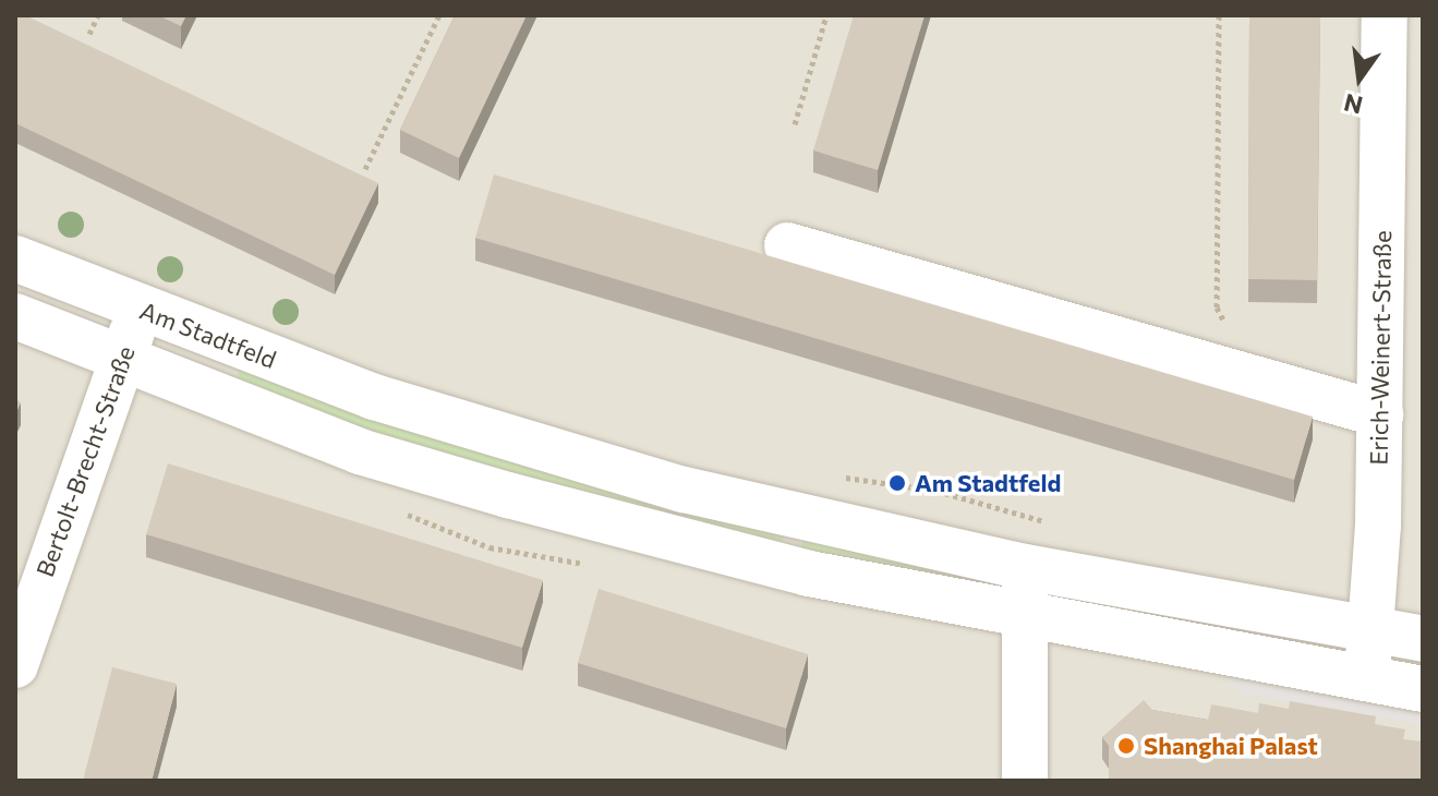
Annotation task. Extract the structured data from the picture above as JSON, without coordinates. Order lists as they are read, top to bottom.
{
  "streets": {
    "street": ["Am Stadtfeld", "Erich-Weinert-Straße", "Bertolt-Brecht-Straße"]
  },
  "crossings": [
    ["Am Stadtfeld", "Erich-Weinert-Straße"],
    ["Am Stadtfeld", "Bertolt-Brecht-Straße"]
  ],
  "places": ["Am Stadtfeld", "Shanghai Palast"],
  "north": "bottom"
}
